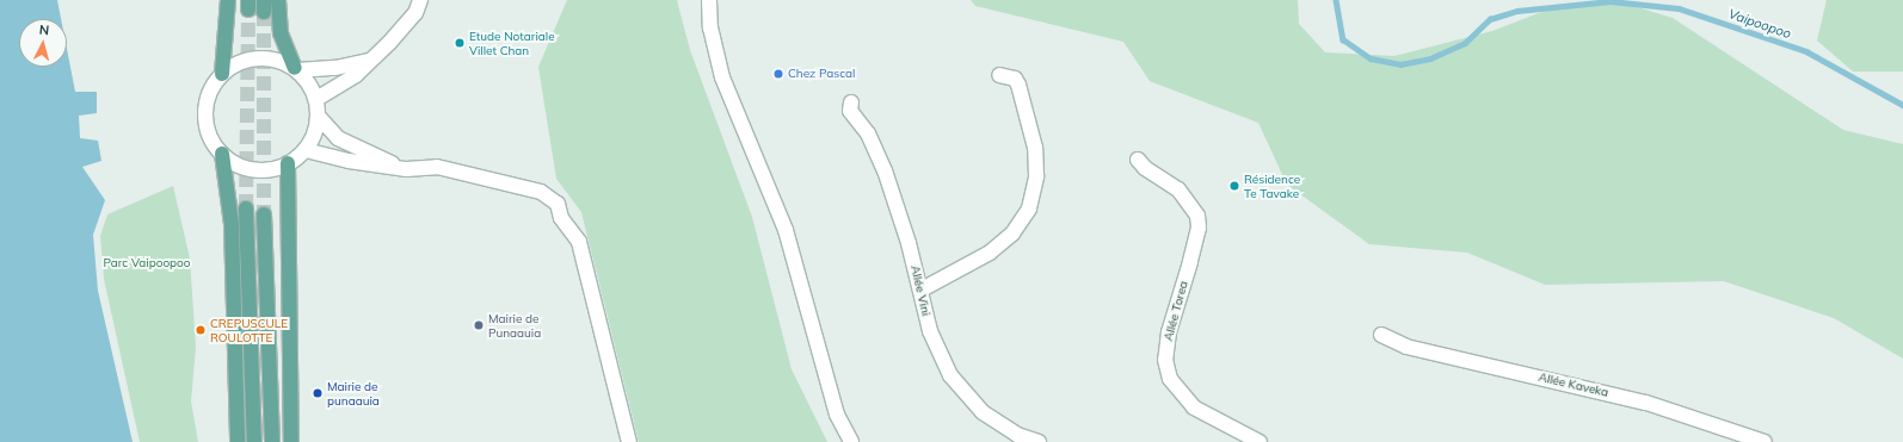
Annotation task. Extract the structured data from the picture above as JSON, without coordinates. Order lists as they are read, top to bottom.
{
  "streets": {
    "street": ["Allée Vini", "Allée Torea", "Allée Kaveka"]
  },
  "water": ["Vaipoopoo"],
  "parks": ["Parc Vaipoopoo"],
  "places": [
    "Etude Notariale Villet Chan",
    "Chez Pascal",
    "Résidence Te Tavake",
    "Mairie de Punaauia",
    "CREPUSCULE ROULOTTE",
    "Mairie de punaauia"
  ],
  "north": "top"
}
